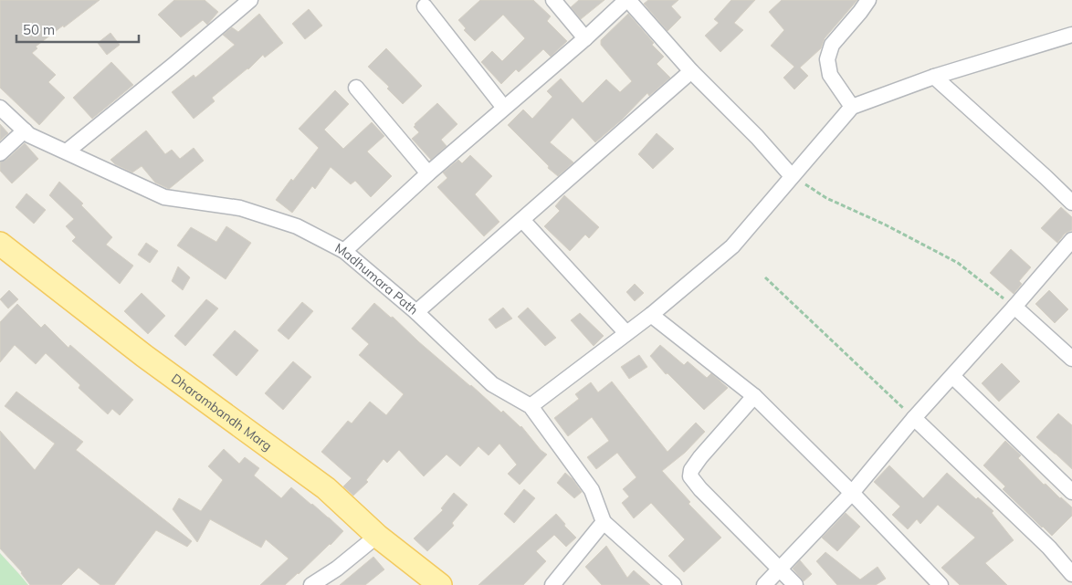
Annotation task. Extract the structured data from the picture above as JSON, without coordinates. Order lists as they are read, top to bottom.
{
  "streets": {
    "main road": ["Dharambandh Marg"],
    "street": ["Madhumara Path"]
  },
  "scale_bar": "50 m"
}
